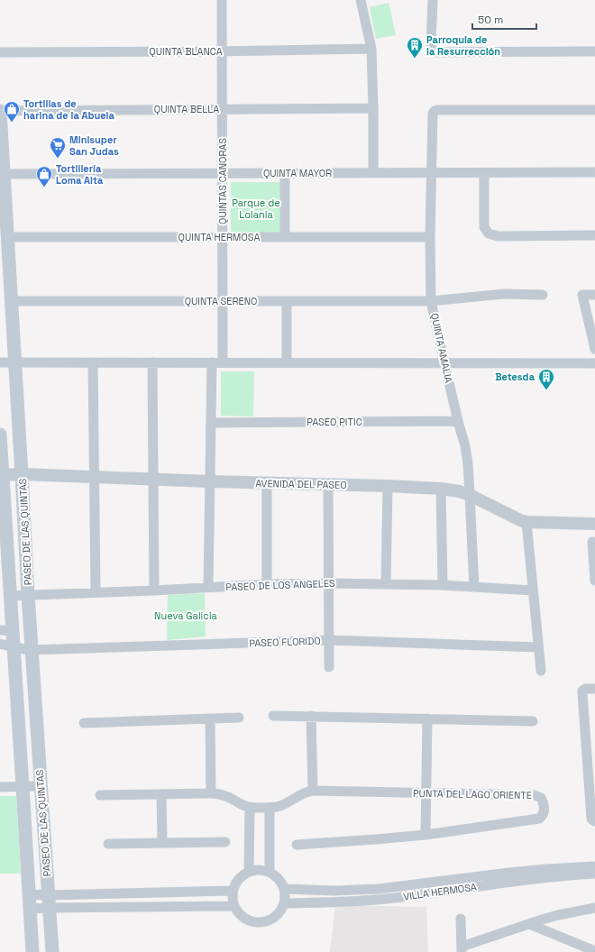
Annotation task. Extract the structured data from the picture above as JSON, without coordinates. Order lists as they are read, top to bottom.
{
  "streets": {
    "main road": ["PASEO DE LAS QUINTAS"],
    "street": [
      "QUINTA BLANCA",
      "QUINTA BELLA",
      "QUINTA MAYOR",
      "QUINTAS CANORAS",
      "QUINTA HERMOSA",
      "QUINTA SERENO",
      "QUINTA AMALIA",
      "PASEO PITIC",
      "AVENIDA DEL PASEO",
      "PASEO DE LOS ANGELES",
      "PASEO FLORIDO",
      "PUNTA DEL LAGO ORIENTE",
      "VILLA HERMOSA"
    ]
  },
  "crossings": [
    ["QUINTA BLANCA", "QUINTAS CANORAS"],
    ["QUINTA BELLA", "QUINTAS CANORAS"],
    ["QUINTA BELLA", "PASEO DE LAS QUINTAS"],
    ["QUINTA MAYOR", "QUINTAS CANORAS"],
    ["QUINTA MAYOR", "QUINTA AMALIA"],
    ["QUINTA MAYOR", "PASEO DE LAS QUINTAS"],
    ["QUINTAS CANORAS", "QUINTA HERMOSA"],
    ["QUINTAS CANORAS", "QUINTA SERENO"],
    ["QUINTA HERMOSA", "QUINTA AMALIA"],
    ["QUINTA HERMOSA", "PASEO DE LAS QUINTAS"],
    ["QUINTA SERENO", "QUINTA AMALIA"],
    ["QUINTA SERENO", "PASEO DE LAS QUINTAS"],
    ["QUINTA AMALIA", "PASEO PITIC"],
    ["QUINTA AMALIA", "AVENIDA DEL PASEO"],
    ["QUINTA AMALIA", "PASEO DE LOS ANGELES"],
    ["AVENIDA DEL PASEO", "PASEO DE LAS QUINTAS"],
    ["PASEO DE LAS QUINTAS", "PASEO DE LOS ANGELES"],
    ["PASEO DE LAS QUINTAS", "PASEO FLORIDO"]
  ],
  "parks": ["Parque de Lolania", "Nueva Galicia"],
  "places": {
    "building": ["Parroquia de la Resurrección", "Betesda"],
    "shop": ["Tortillas de harina de la Abuela", "Tortillería Loma Alta"],
    "supermarket": ["Minisuper San Judas"]
  },
  "scale_bar": "50 m"
}
